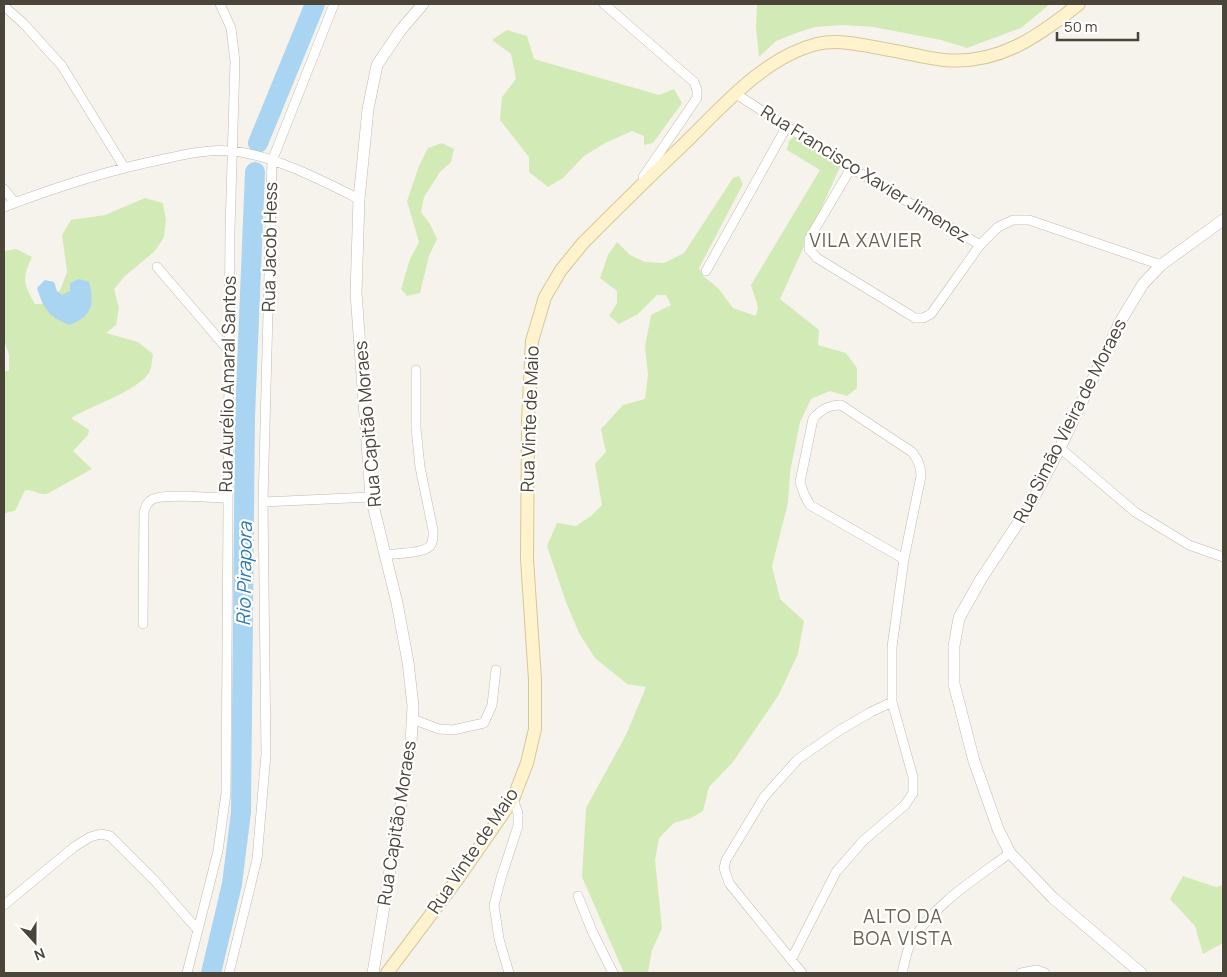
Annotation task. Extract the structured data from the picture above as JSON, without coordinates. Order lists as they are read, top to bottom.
{
  "streets": {
    "main road": ["Rua Vinte de Maio"],
    "street": [
      "Rua Francisco Xavier Jimenez",
      "Rua Jacob Hess",
      "Rua Aurélio Amaral Santos",
      "Rua Simão Vieira de Moraes",
      "Rua Capitão Moraes"
    ]
  },
  "crossings": [
    ["Rua Francisco Xavier Jimenez", "Rua Vinte de Maio"],
    ["Rua Francisco Xavier Jimenez", "Rua Simão Vieira de Moraes"]
  ],
  "districts": ["VILA XAVIER", "ALTO DA BOA VISTA"],
  "water": ["Rio Pirapora"],
  "scale_bar": "50 m",
  "north": "bottom"
}
